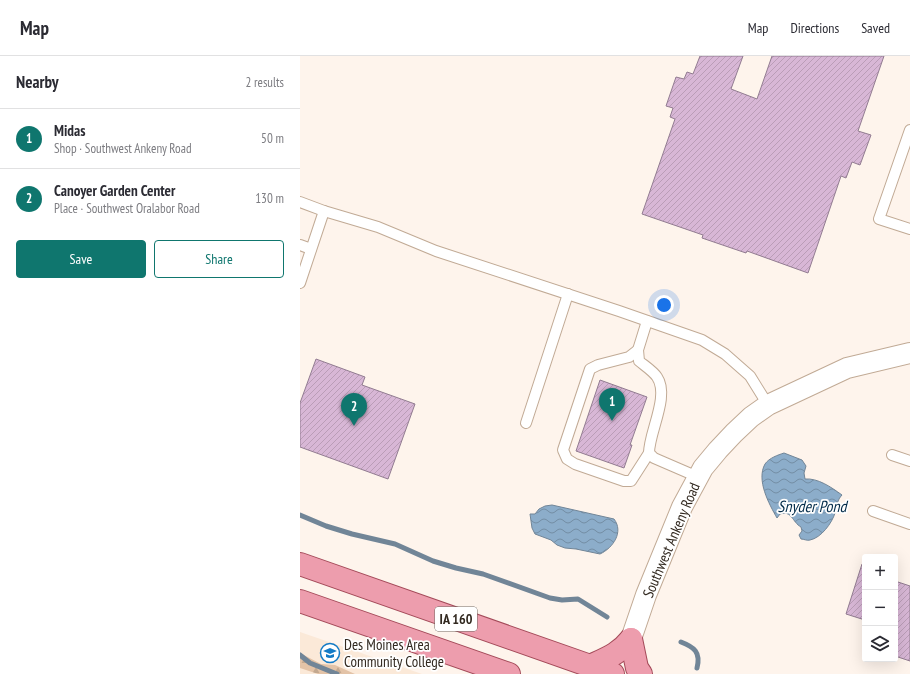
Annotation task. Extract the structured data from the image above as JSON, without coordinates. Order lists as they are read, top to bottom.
{
  "streets": {
    "main road": ["IA 160"],
    "street": ["Southwest Ankeny Road"]
  },
  "water": ["Snyder Pond"],
  "places": {
    "school or university": ["Des Moines Area Community College"]
  },
  "page": {
    "header": "Map",
    "nav": ["Map", "Directions", "Saved"],
    "heading": ["Nearby", "2 results"],
    "list": [
      {
        "mark": "1",
        "name": "Midas",
        "note": "Shop · Southwest Ankeny Road",
        "value": "50 m"
      },
      {
        "mark": "2",
        "name": "Canoyer Garden Center",
        "note": "Place · Southwest Oralabor Road",
        "value": "130 m"
      }
    ],
    "buttons": ["Save", "Share"],
    "pins": ["1", "2"],
    "map_buttons": ["+", "−"]
  }
}
